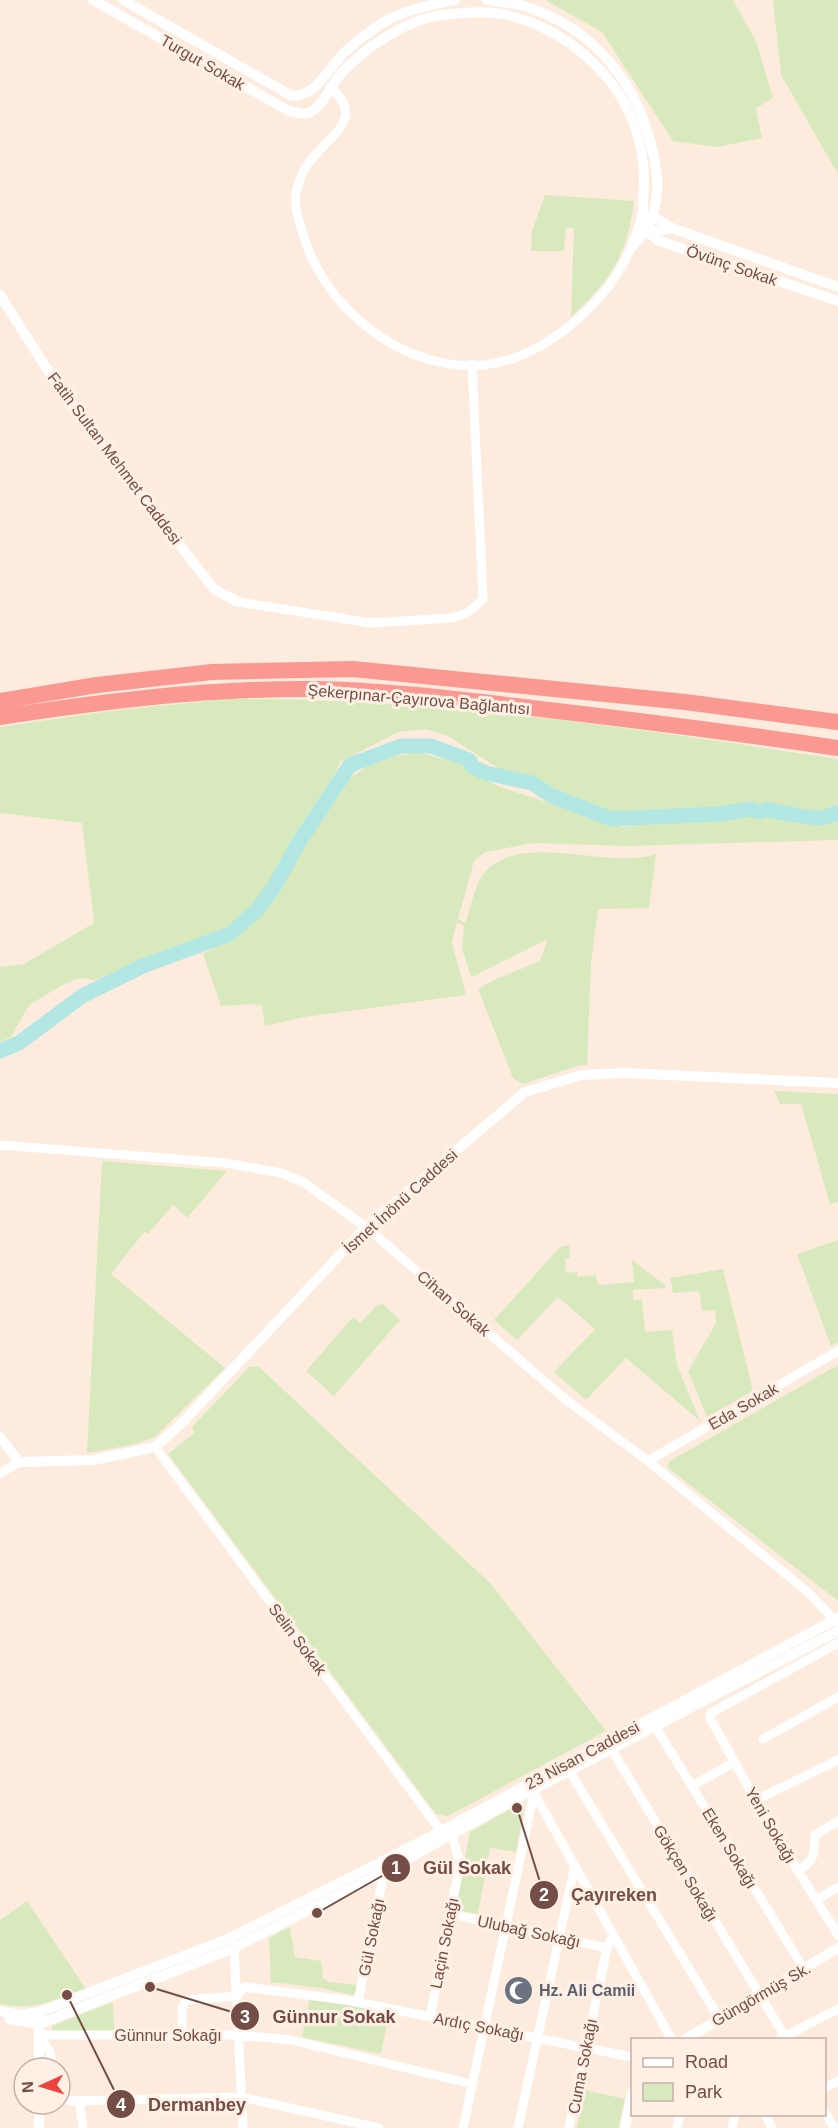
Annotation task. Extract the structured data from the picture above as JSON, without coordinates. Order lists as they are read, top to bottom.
{
  "streets": {
    "highway": ["Şekerpınar-Çayırova Bağlantısı"],
    "street": [
      "Turgut Sokak",
      "Övünç Sokak",
      "Fatih Sultan Mehmet Caddesi",
      "İsmet İnönü Caddesi",
      "Cihan Sokak",
      "Eda Sokak",
      "Selin Sokak",
      "23 Nisan Caddesi",
      "Yeni Sokağı",
      "Eken Sokağı",
      "Gökçen Sokağı",
      "Ulubağ Sokağı",
      "Gül Sokağı",
      "Laçin Sokağı",
      "Güngörmüş Sk.",
      "Ardıç Sokağı",
      "Günnur Sokağı",
      "Cuma Sokağı"
    ]
  },
  "crossings": [
    ["İsmet İnönü Caddesi", "Cihan Sokak"],
    ["İsmet İnönü Caddesi", "Selin Sokak"],
    ["Cihan Sokak", "Eda Sokak"],
    ["Cihan Sokak", "23 Nisan Caddesi"],
    ["Selin Sokak", "23 Nisan Caddesi"],
    ["Selin Sokak", "Laçin Sokağı"],
    ["23 Nisan Caddesi", "Eken Sokağı"],
    ["23 Nisan Caddesi", "Gökçen Sokağı"],
    ["23 Nisan Caddesi", "Gül Sokağı"],
    ["23 Nisan Caddesi", "Laçin Sokağı"],
    ["23 Nisan Caddesi", "Günnur Sokağı"],
    ["Eken Sokağı", "Güngörmüş Sk."],
    ["Gökçen Sokağı", "Güngörmüş Sk."],
    ["Ulubağ Sokağı", "Laçin Sokağı"],
    ["Ulubağ Sokağı", "Cuma Sokağı"],
    ["Gül Sokağı", "Ardıç Sokağı"],
    ["Laçin Sokağı", "Ardıç Sokağı"],
    ["Ardıç Sokağı", "Günnur Sokağı"],
    ["Ardıç Sokağı", "Cuma Sokağı"]
  ],
  "places": {
    "other": [
      "Çayıreken",
      "Gül Sokak",
      "Günnur Sokak",
      "Dermanbey"
    ],
    "mosque": ["Hz. Ali Camii"]
  },
  "legend": ["Road", "Park"],
  "north": "left"
}
